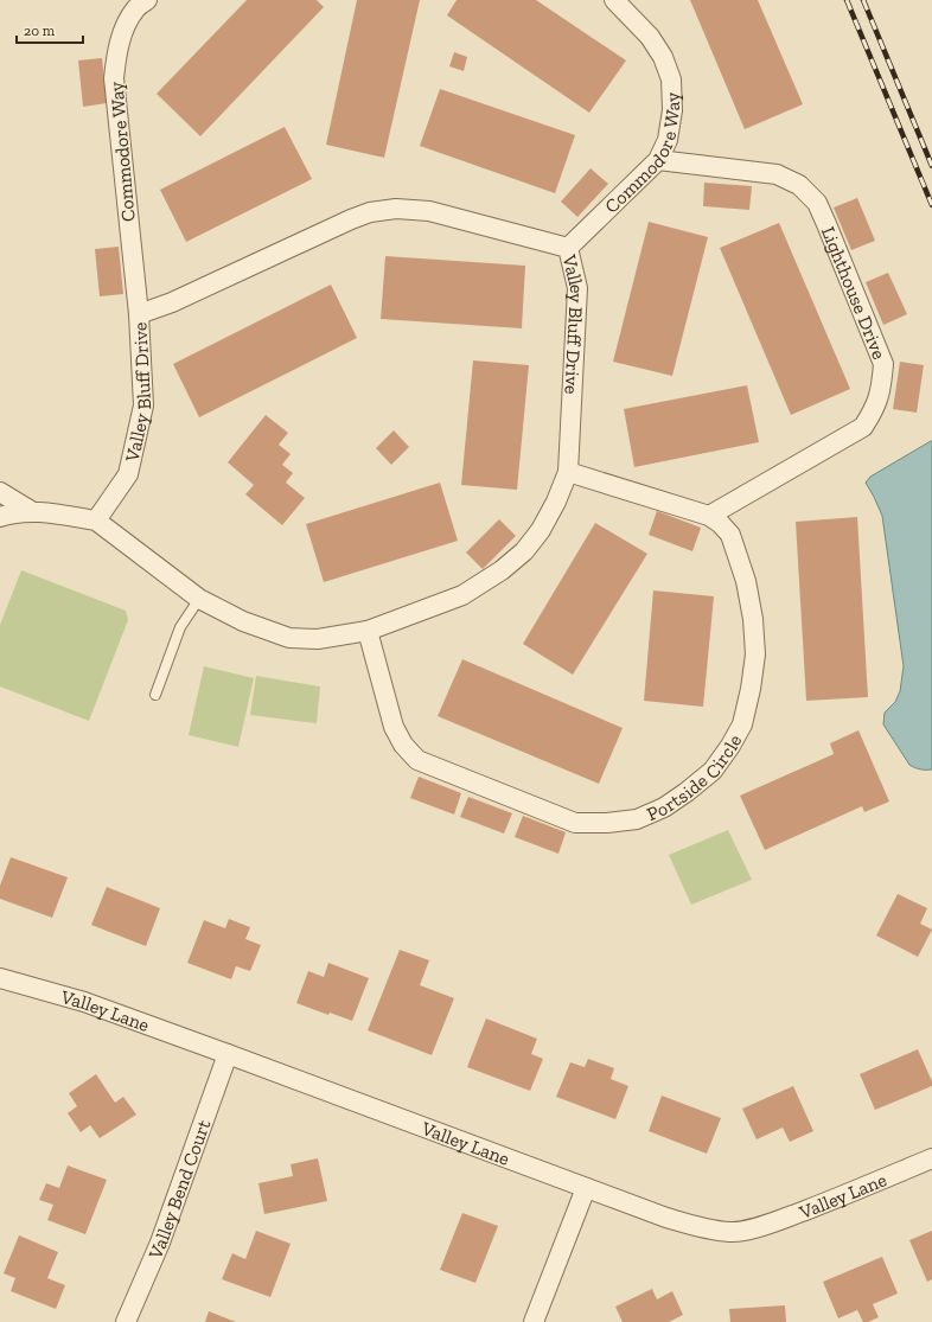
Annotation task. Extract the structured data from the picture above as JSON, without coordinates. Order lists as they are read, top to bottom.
{
  "streets": {
    "street": [
      "Commodore Way",
      "Lighthouse Drive",
      "Valley Bluff Drive",
      "Portside Circle",
      "Valley Lane",
      "Valley Bend Court"
    ]
  },
  "crossings": [
    ["Commodore Way", "Lighthouse Drive"],
    ["Commodore Way", "Valley Bluff Drive"],
    ["Lighthouse Drive", "Portside Circle"],
    ["Valley Bluff Drive", "Portside Circle"],
    ["Valley Lane", "Valley Bend Court"]
  ],
  "scale_bar": "20 m"
}
